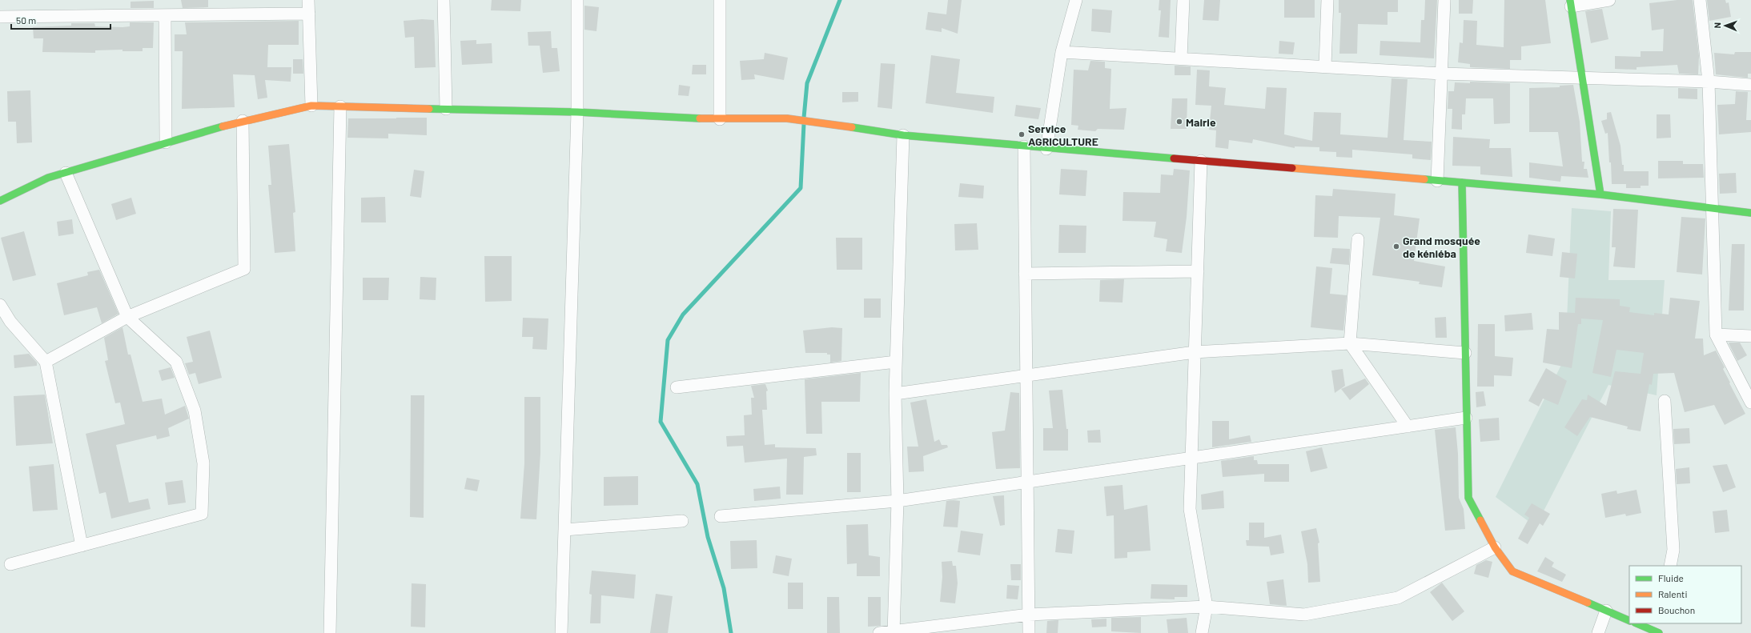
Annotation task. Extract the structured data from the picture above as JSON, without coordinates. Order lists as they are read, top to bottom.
{
  "places": ["Mairie", "Service AGRICULTURE", "Grand mosquée de kéniéba"],
  "legend": ["Fluide", "Ralenti", "Bouchon"],
  "scale_bar": "50 m",
  "north": "left"
}
